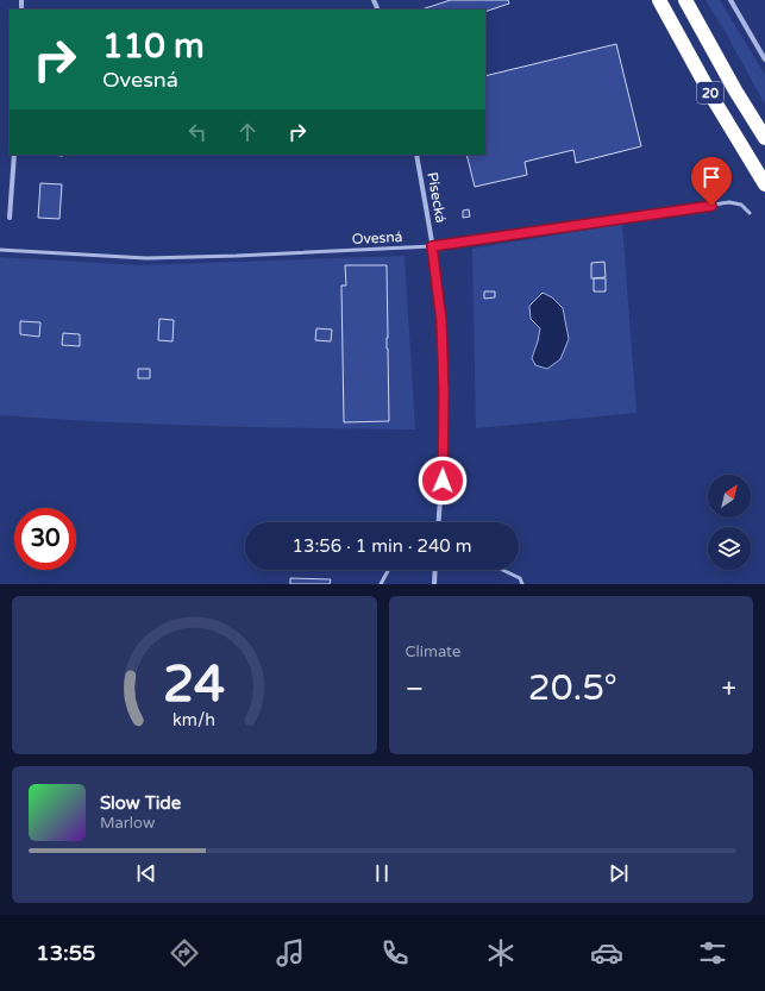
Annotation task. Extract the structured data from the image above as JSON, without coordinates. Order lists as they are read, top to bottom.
{
  "streets": {
    "highway": ["20"],
    "street": ["Písecká"],
    "lane": ["Ovesná"]
  },
  "crossings": [
    ["Písecká", "Ovesná"]
  ],
  "north": "top right",
  "page": {
    "turn": ["110 m", "Ovesná"],
    "limit": "30",
    "trip": "13:56 · 1 min · 240 m",
    "tile": "Climate",
    "heat": ["−", "20.5°", "+"],
    "song": ["Slow Tide", "Marlow"],
    "tabs": "13:55",
    "gauge": ["24", "km/h"]
  }
}
